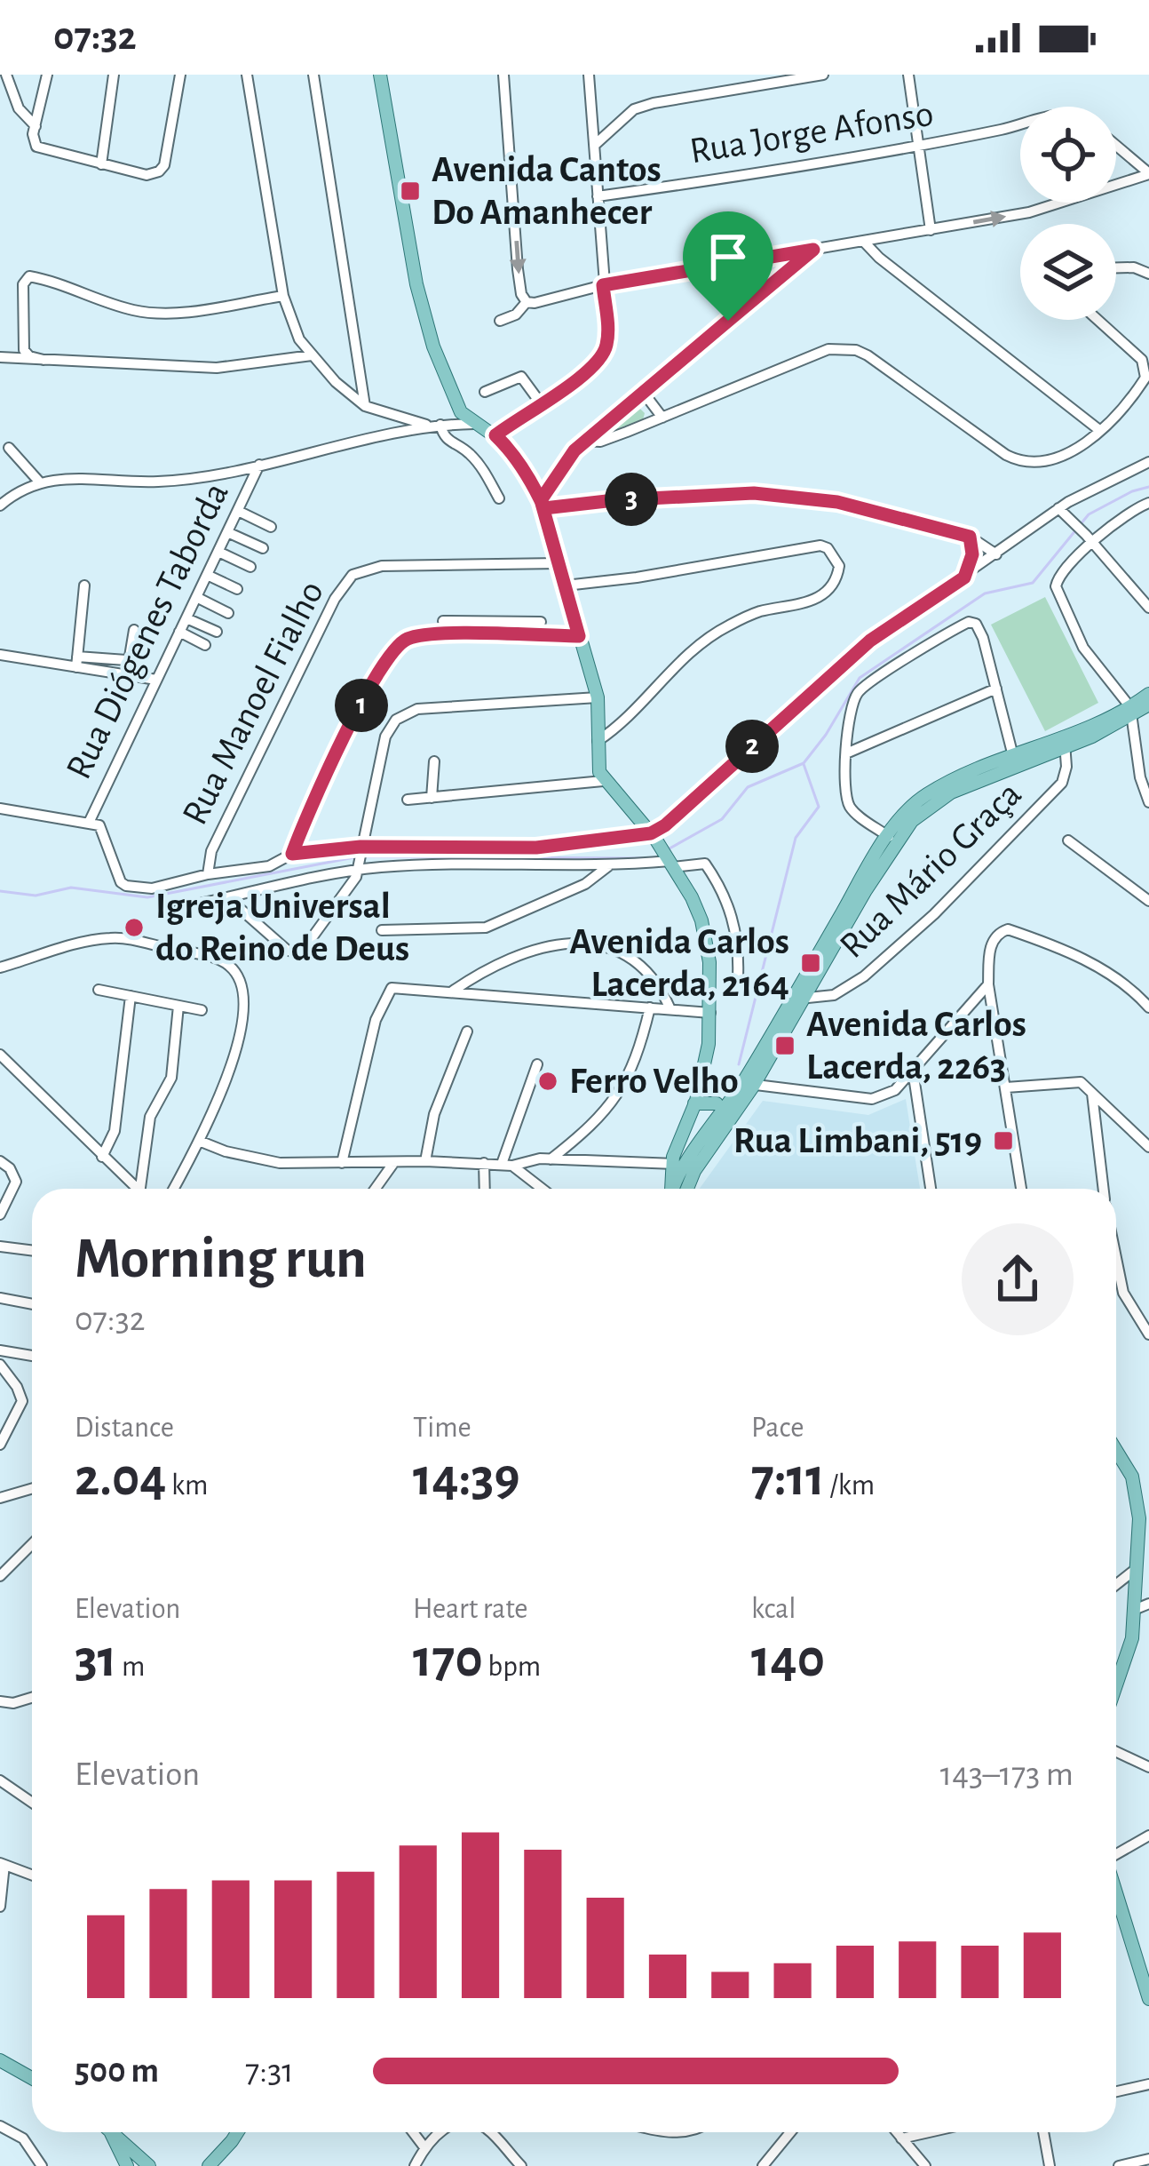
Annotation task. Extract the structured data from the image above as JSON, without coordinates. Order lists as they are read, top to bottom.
{
  "streets": {
    "street": [
      "Rua Jorge Afonso",
      "Rua Diógenes Taborda",
      "Rua Manoel Fialho",
      "Rua Mário Graça"
    ]
  },
  "places": {
    "transit": [
      "Avenida Cantos Do Amanhecer",
      "Avenida Carlos Lacerda, 2164",
      "Avenida Carlos Lacerda, 2263",
      "Rua Limbani, 519"
    ],
    "other": ["Igreja Universal do Reino de Deus", "Ferro Velho"]
  },
  "page": {
    "status": "07:32",
    "pins": ["3", "1", "2"],
    "heading": ["Morning run", "07:32"],
    "stats": [
      ["Distance", "2.04 km"],
      ["Time", "14:39"],
      ["Pace", "7:11 /km"],
      ["Elevation", "31 m"],
      ["Heart rate", "170 bpm"],
      ["kcal", "140"]
    ],
    "chart": ["Elevation", "143–173 m"],
    "list": [
      {
        "name": "500 m",
        "note": "7:31"
      }
    ]
  }
}
